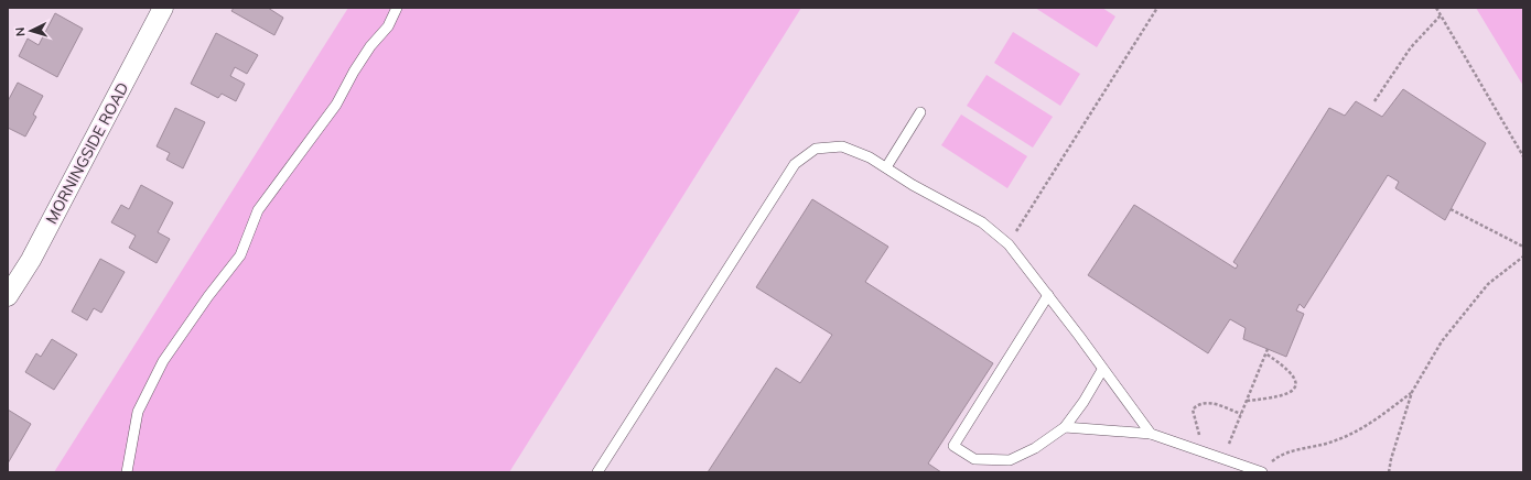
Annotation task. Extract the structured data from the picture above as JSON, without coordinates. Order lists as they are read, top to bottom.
{
  "streets": {
    "street": ["MORNINGSIDE ROAD"]
  },
  "north": "left"
}
